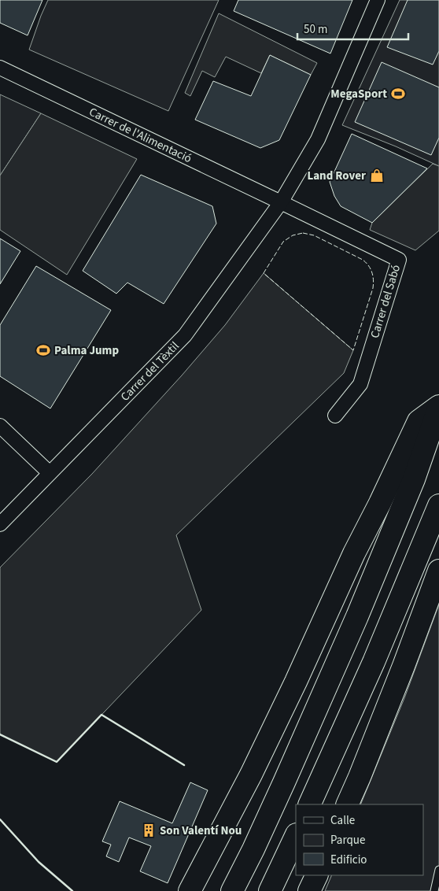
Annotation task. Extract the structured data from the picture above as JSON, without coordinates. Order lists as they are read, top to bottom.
{
  "streets": {
    "street": ["Carrer de l'Alimentació", "Carrer del Sabó", "Carrer del Tèxtil"]
  },
  "crossings": [
    ["Carrer de l'Alimentació", "Carrer del Sabó"],
    ["Carrer de l'Alimentació", "Carrer del Tèxtil"],
    ["Carrer del Sabó", "Carrer del Tèxtil"]
  ],
  "places": {
    "sports": ["MegaSport", "Palma Jump"],
    "shop": ["Land Rover"],
    "building": ["Son Valentí Nou"]
  },
  "legend": ["Calle", "Parque", "Edificio"],
  "scale_bar": "50 m"
}
